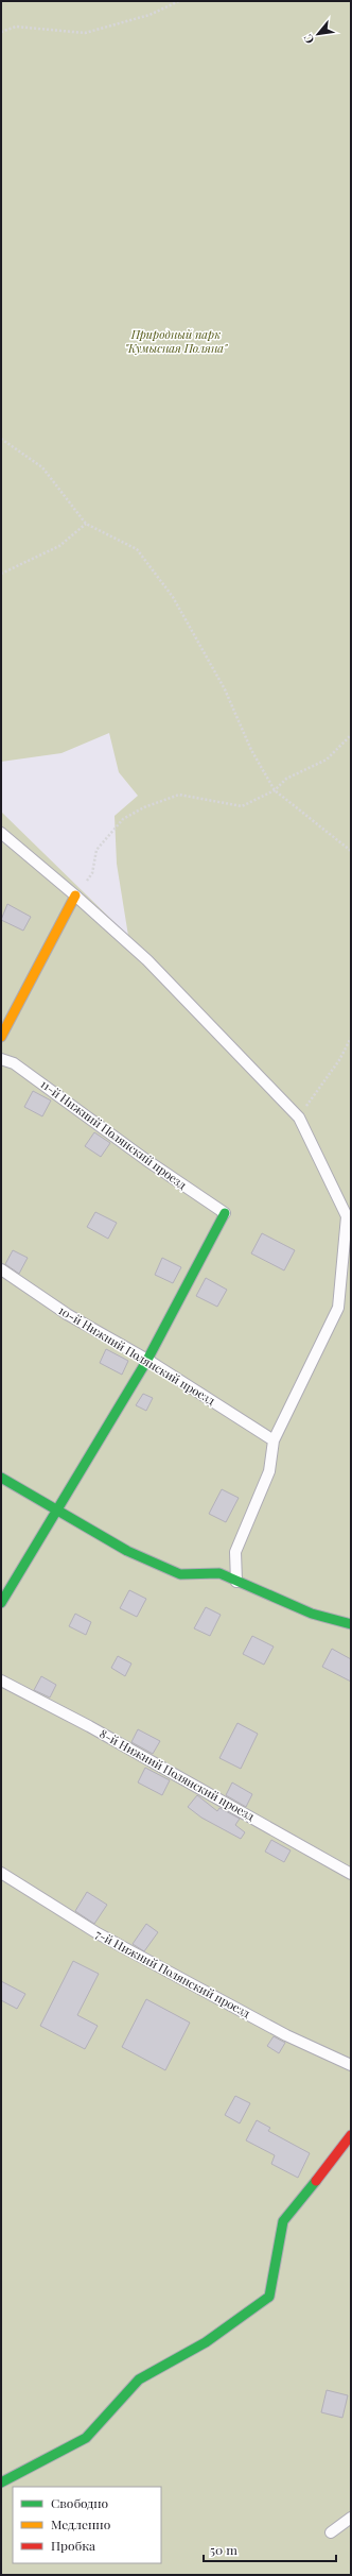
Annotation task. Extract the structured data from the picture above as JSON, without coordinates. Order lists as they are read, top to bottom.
{
  "streets": {
    "lane": [
      "11-й Нижний Полянский проезд",
      "10-й Нижний Полянский проезд",
      "8-й Нижний Полянский проезд",
      "7-й Нижний Полянский проезд"
    ]
  },
  "parks": ["Природный парк \"Кумысная Поляна\""],
  "legend": ["Свободно", "Медленно", "Пробка"],
  "scale_bar": "50 m",
  "north": "bottom left"
}
